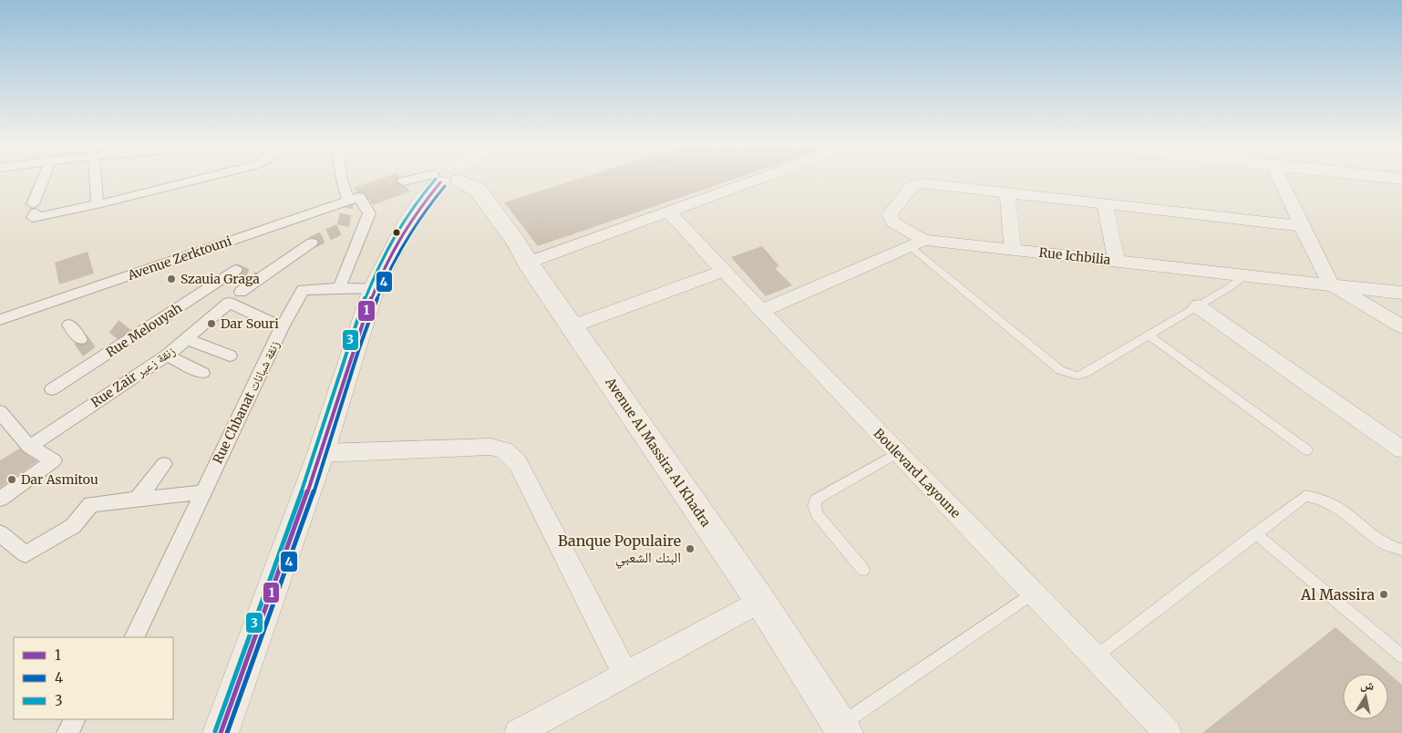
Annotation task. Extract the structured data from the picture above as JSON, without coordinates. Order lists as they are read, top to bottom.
{
  "streets": {
    "street": [
      "Rue Ichbilia",
      "Avenue Zerktouni",
      "Rue Melouyah",
      "Rue Zair زنقة زعير",
      "Rue Chbanat زنقة شبانات",
      "Avenue Al Massira Al Khadra",
      "Boulevard Layoune"
    ]
  },
  "crossings": [
    ["Rue Ichbilia", "Boulevard Layoune"],
    ["Rue Zair زنقة زعير", "Rue Chbanat زنقة شبانات"]
  ],
  "places": [
    "Szauia Graga",
    "Dar Souri",
    "Dar Asmitou",
    "Banque Populaire البنك الشعبي",
    "Al Massira"
  ],
  "lines": ["transit line 3", "transit line 1", "transit line 4"],
  "legend": ["1", "4", "3"],
  "north": "top"
}
